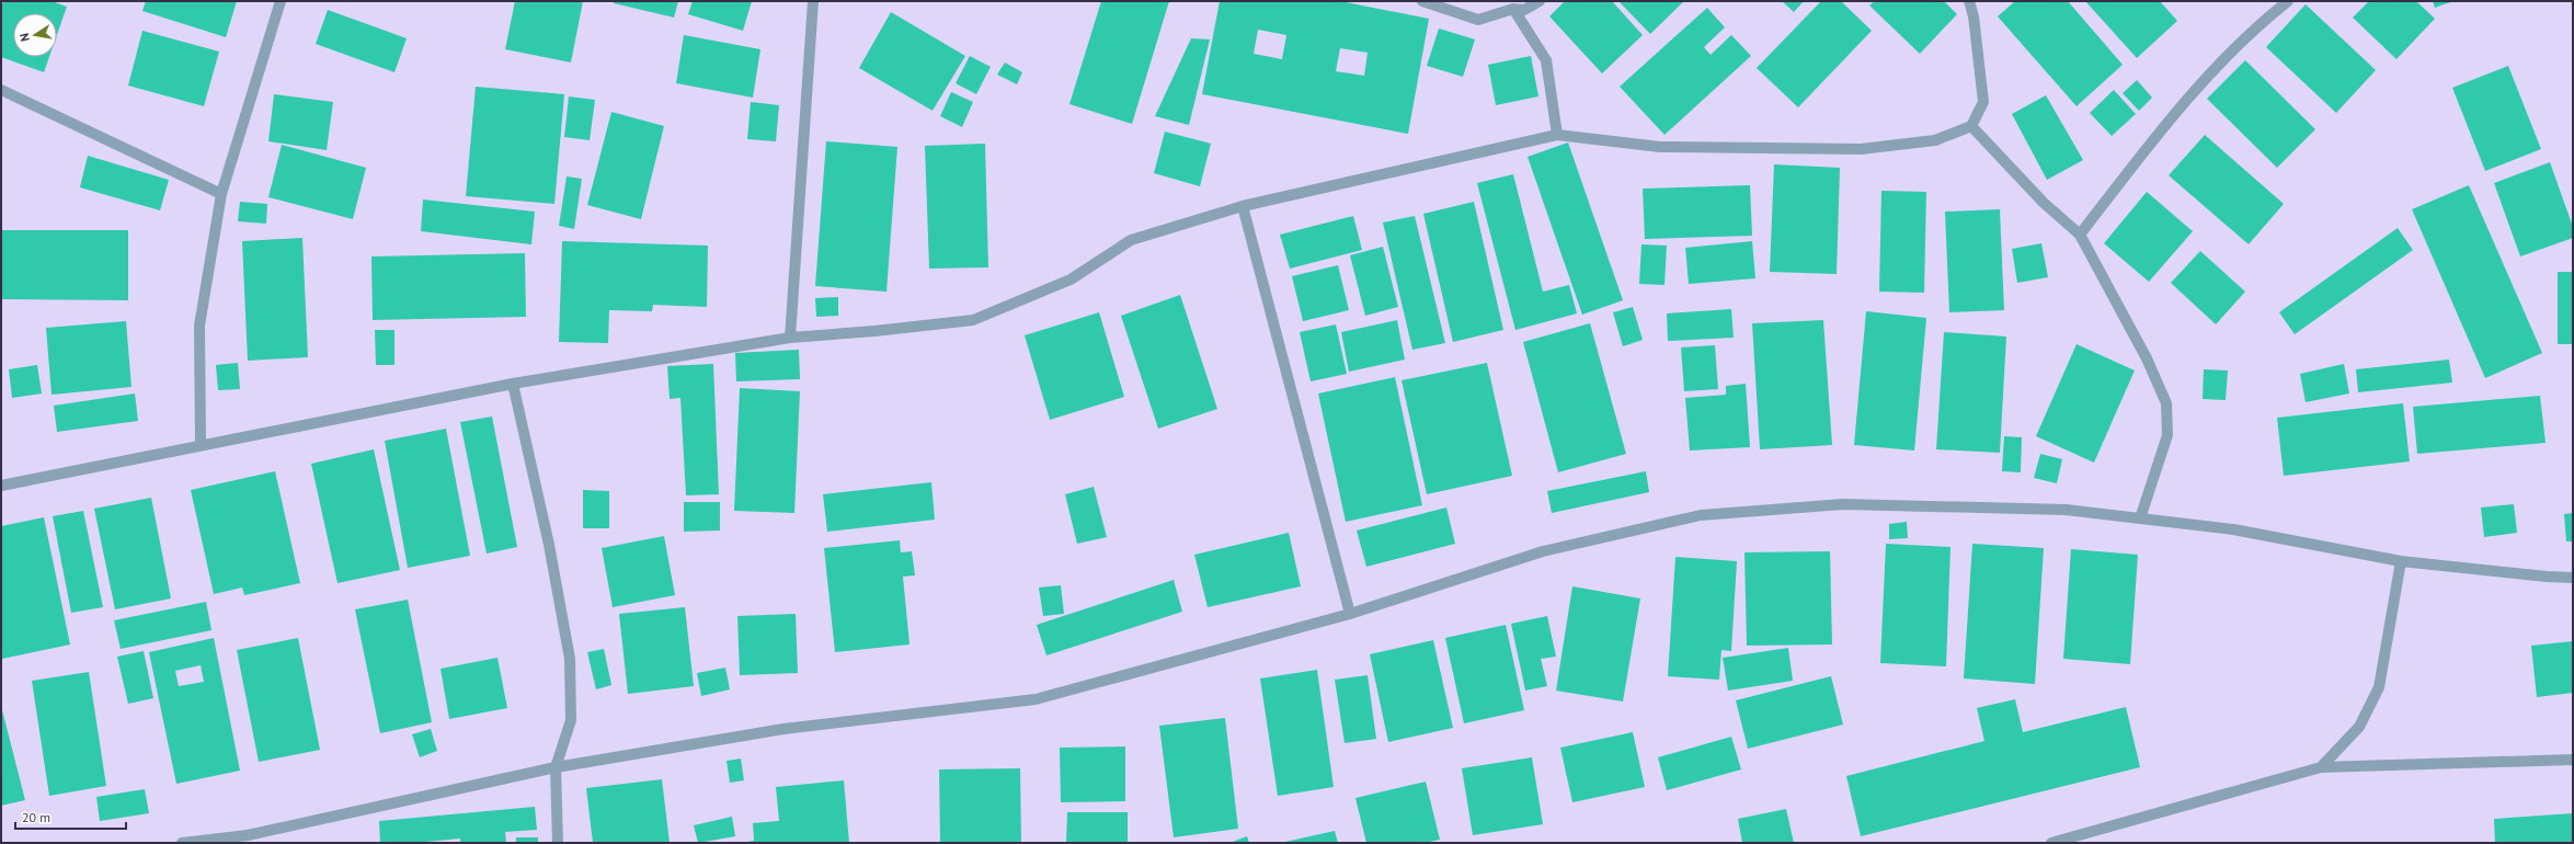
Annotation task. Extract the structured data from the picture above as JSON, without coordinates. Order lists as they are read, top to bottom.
{
  "scale_bar": "20 m",
  "north": "left"
}
